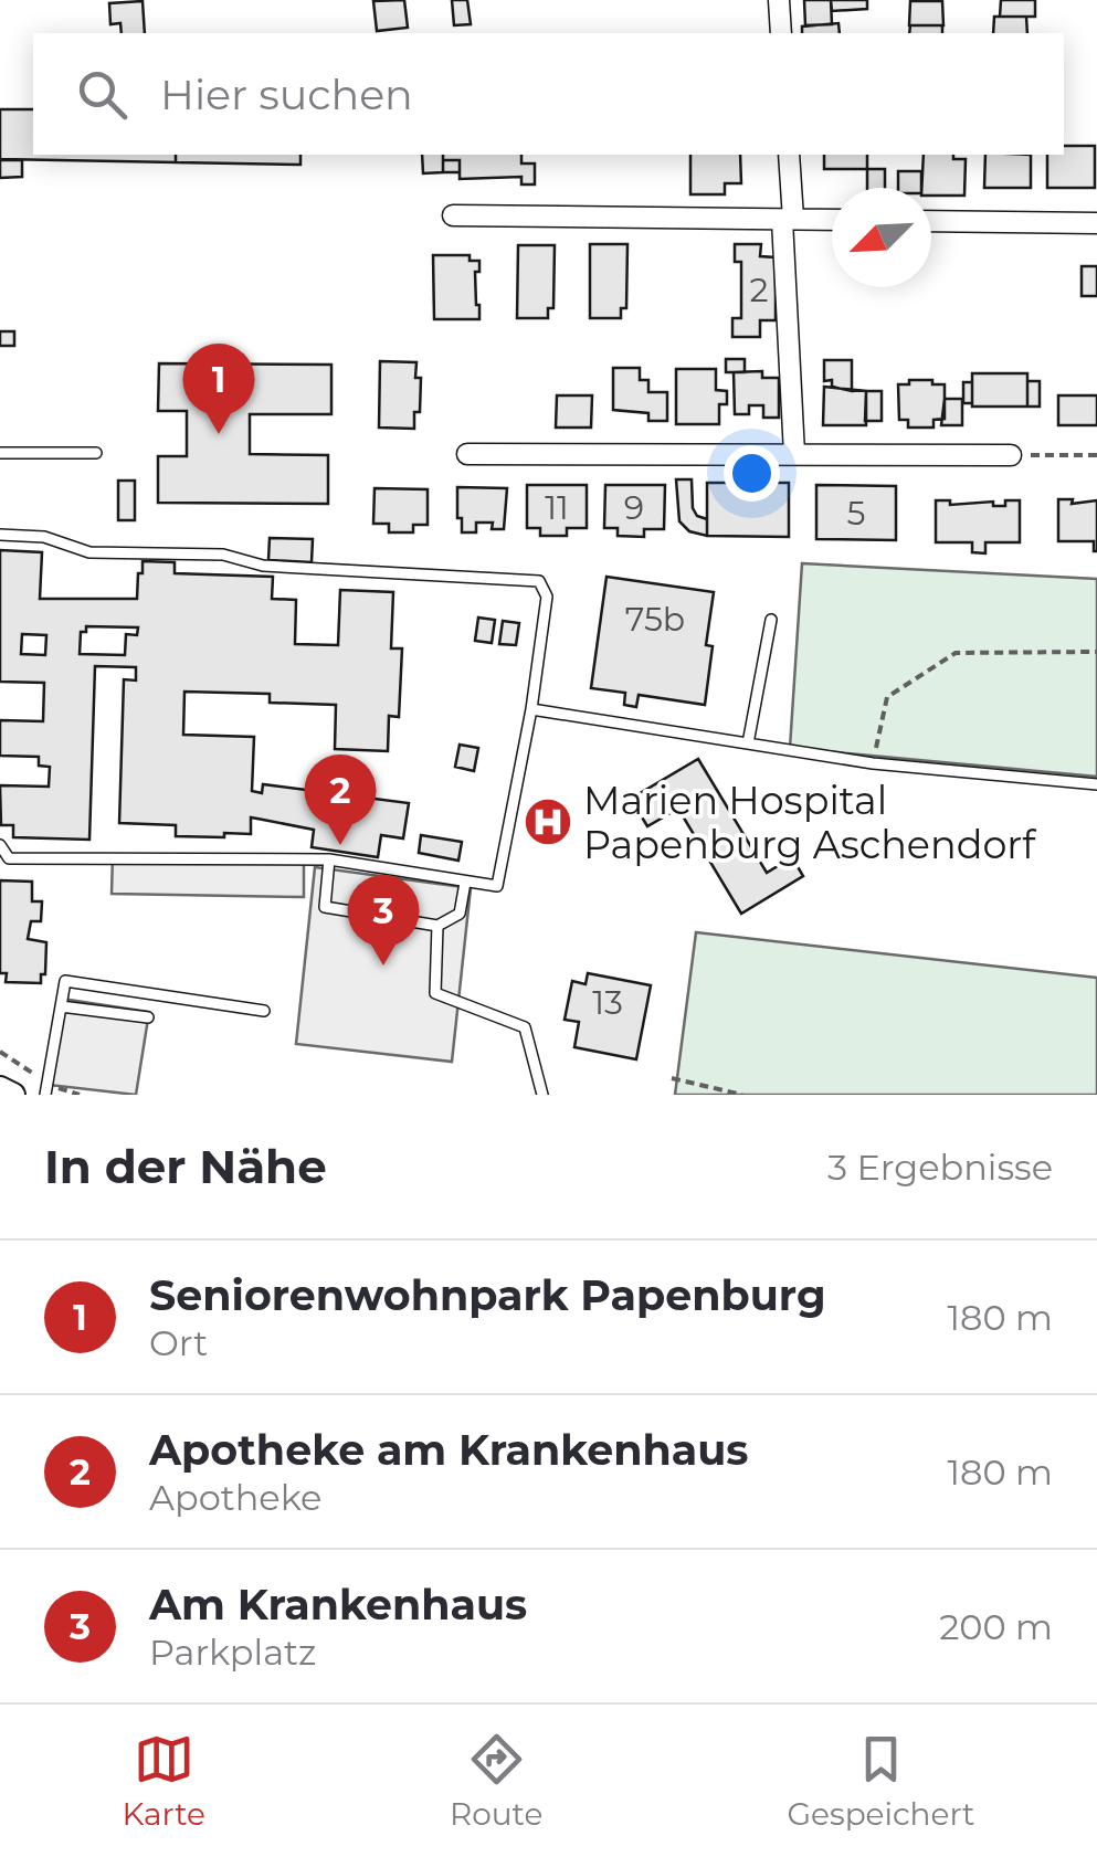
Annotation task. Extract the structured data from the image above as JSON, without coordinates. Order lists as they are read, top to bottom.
{
  "places": {
    "hospital": ["Marien Hospital Papenburg Aschendorf"]
  },
  "house_numbers": [
    "2",
    "11",
    "9",
    "5",
    "75b",
    "13"
  ],
  "north": "bottom left",
  "page": {
    "search": "Hier suchen",
    "pins": ["1", "2", "3"],
    "heading": ["In der Nähe", "3 Ergebnisse"],
    "list": [
      {
        "mark": "1",
        "name": "Seniorenwohnpark Papenburg",
        "note": "Ort",
        "value": "180 m"
      },
      {
        "mark": "2",
        "name": "Apotheke am Krankenhaus",
        "note": "Apotheke",
        "value": "180 m"
      },
      {
        "mark": "3",
        "name": "Am Krankenhaus",
        "note": "Parkplatz",
        "value": "200 m"
      }
    ],
    "nav": ["Karte", "Route", "Gespeichert"]
  }
}
